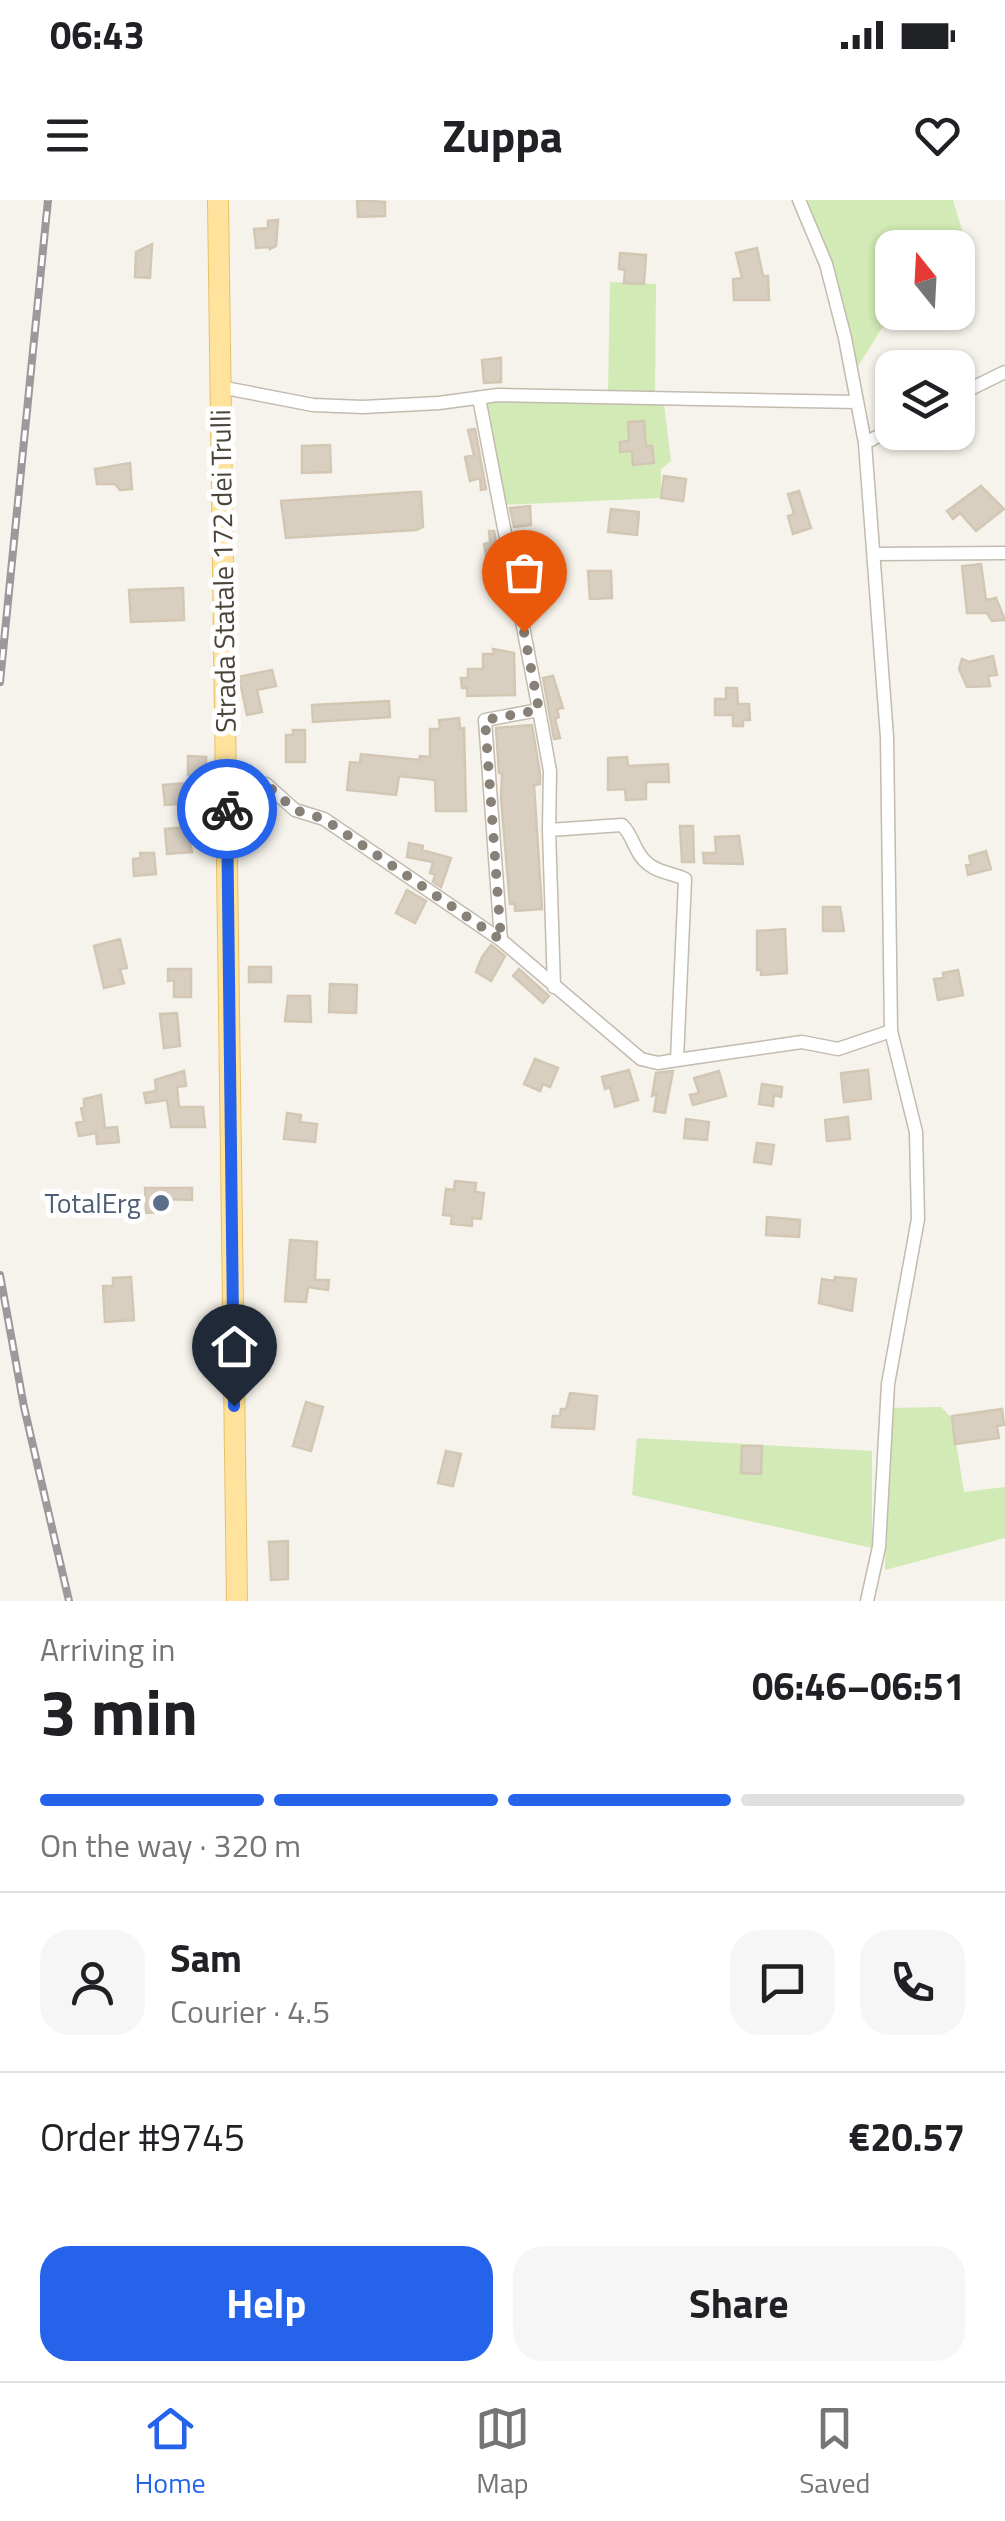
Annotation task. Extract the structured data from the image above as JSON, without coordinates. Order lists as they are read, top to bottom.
{
  "streets": {
    "main road": ["Strada Statale 172 dei Trulli"]
  },
  "places": ["TotalErg"],
  "north": "top",
  "page": {
    "status": "06:43",
    "header": "Zuppa",
    "heading": ["3 min", "Arriving in", "06:46–06:51"],
    "panel": [
      "Sam",
      "Courier · 4.5",
      "Order #9745",
      "€20.57"
    ],
    "bar": "On the way · 320 m",
    "buttons": ["Help", "Share"],
    "tabs": ["Home", "Map", "Saved"]
  }
}
